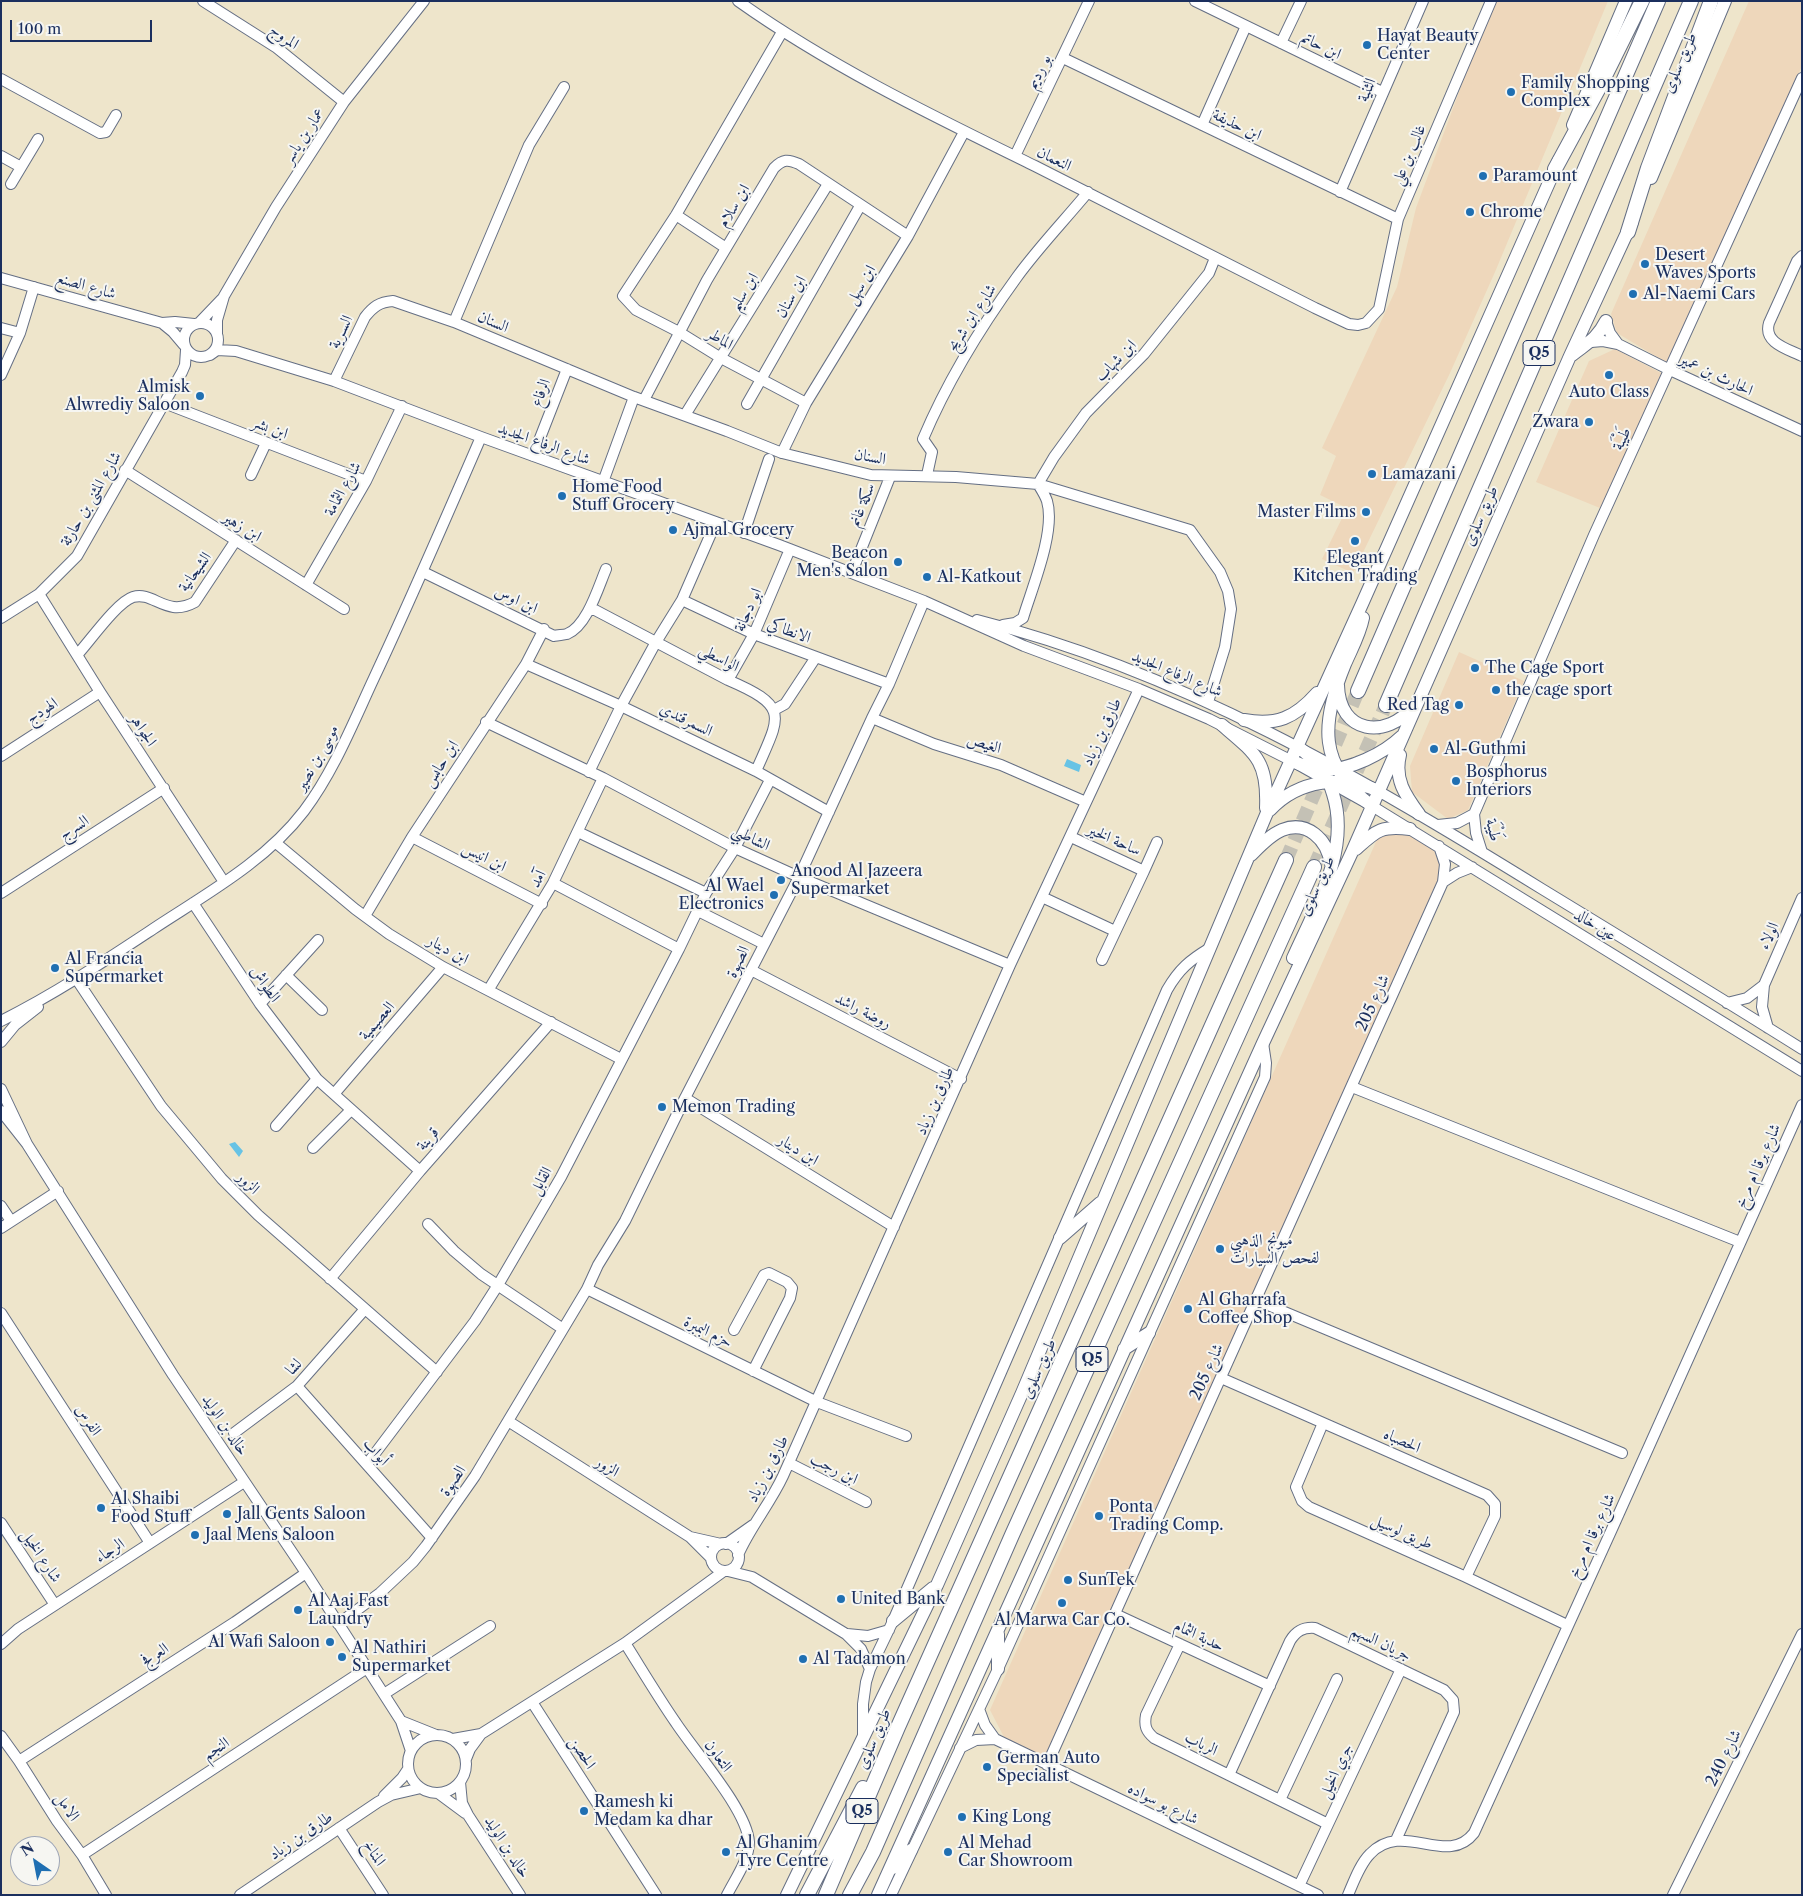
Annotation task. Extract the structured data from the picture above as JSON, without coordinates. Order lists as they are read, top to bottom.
{
  "streets": {
    "highway": ["طريق سلوى", "Q5"],
    "street": [
      "المروج",
      "ابن حاتم",
      "بو رديم",
      "الثنية",
      "ابن حذيفة",
      "عمار بن ياسر",
      "غالب بن علي",
      "النعمان",
      "ابن سلام",
      "ابن سهل",
      "شارع الصنع",
      "ابن سليم",
      "ابن سنان",
      "شارع ابن شريح",
      "السنان",
      "السـرية",
      "الماطر",
      "ابن شهاب",
      "الحارث بن عمير",
      "الرفاع",
      "ابن بشر",
      "طَيْبَة",
      "شارع الرفاع الجديد",
      "شارع الثمامة",
      "شارع المثنى بن حارثة",
      "سكة غانم",
      "ابن زهير",
      "الشيحانية",
      "ابن اوس",
      "ابو دجانة",
      "الانطاكي",
      "الواسطي",
      "الهودج",
      "السمرقندي",
      "الجواهر",
      "طارق بن زياد",
      "الغيص",
      "موسى بن نصير",
      "ابن حابس",
      "السرج",
      "الشاطبي",
      "ساحة الخير",
      "ابن انيس",
      "آمد",
      "عين خالد",
      "الولاء",
      "ابن دينار",
      "الصهوة",
      "الطواش",
      "شارع 205",
      "روضة راشد",
      "العصيمية",
      "قرينة",
      "شارع برقا ام مرخ",
      "القابل",
      "الزور",
      "حزم البمبرة",
      "لشا",
      "الفرس",
      "خالد بن الوليد",
      "الحصباه",
      "أبواب",
      "ابن رجب",
      "طريق لوسيل",
      "الرجاء",
      "شارع الخيل",
      "حدبة الثمام",
      "جريان السهم",
      "العرفج",
      "الرباب",
      "النجم",
      "الحصن",
      "التعاون",
      "شارع 240",
      "جري الخيل",
      "شارع بو سواده",
      "الامل",
      "المناخ"
    ]
  },
  "crossings": [
    ["المروج", "عمار بن ياسر"],
    ["ابن حاتم", "الثنية"],
    ["طريق سلوى", "شارع الرفاع الجديد"],
    ["طريق سلوى", "عين خالد"],
    ["بو رديم", "ابن حذيفة"],
    ["بو رديم", "النعمان"],
    ["الثنية", "ابن حذيفة"],
    ["ابن حذيفة", "غالب بن علي"],
    ["عمار بن ياسر", "شارع الصنع"],
    ["عمار بن ياسر", "شارع الرفاع الجديد"],
    ["عمار بن ياسر", "شارع المثنى بن حارثة"],
    ["غالب بن علي", "النعمان"],
    ["النعمان", "ابن سهل"],
    ["النعمان", "شارع ابن شريح"],
    ["النعمان", "ابن شهاب"],
    ["ابن سلام", "ابن سهل"],
    ["ابن سلام", "ابن سليم"],
    ["ابن سلام", "ابن سنان"],
    ["ابن سلام", "السنان"],
    ["ابن سلام", "الماطر"],
    ["ابن سهل", "السنان"],
    ["ابن سهل", "الماطر"],
    ["شارع الصنع", "شارع الرفاع الجديد"],
    ["شارع الصنع", "شارع المثنى بن حارثة"],
    ["ابن سليم", "السنان"],
    ["ابن سليم", "الماطر"],
    ["ابن سنان", "الماطر"],
    ["شارع ابن شريح", "السنان"],
    ["السنان", "السـرية"],
    ["السنان", "ابن شهاب"],
    ["السنان", "الرفاع"],
    ["السنان", "شارع الرفاع الجديد"],
    ["السنان", "سكة غانم"],
    ["السـرية", "شارع الرفاع الجديد"],
    ["الحارث بن عمير", "طَيْبَة"],
    ["الرفاع", "شارع الرفاع الجديد"],
    ["ابن بشر", "شارع الثمامة"],
    ["ابن بشر", "شارع المثنى بن حارثة"],
    ["طَيْبَة", "عين خالد"],
    ["شارع الرفاع الجديد", "شارع الثمامة"],
    ["شارع الرفاع الجديد", "شارع المثنى بن حارثة"],
    ["شارع الرفاع الجديد", "سكة غانم"],
    ["شارع الرفاع الجديد", "ابو دجانة"],
    ["شارع الرفاع الجديد", "طارق بن زياد"],
    ["شارع الرفاع الجديد", "موسى بن نصير"],
    ["شارع الرفاع الجديد", "عين خالد"],
    ["شارع الرفاع الجديد", "الصهوة"],
    ["شارع الثمامة", "ابن زهير"],
    ["شارع المثنى بن حارثة", "ابن زهير"],
    ["شارع المثنى بن حارثة", "الجواهر"],
    ["ابن زهير", "الشيحانية"],
    ["الشيحانية", "الجواهر"],
    ["ابن اوس", "الواسطي"],
    ["ابن اوس", "موسى بن نصير"],
    ["ابن اوس", "ابن حابس"],
    ["ابو دجانة", "الانطاكي"],
    ["ابو دجانة", "الواسطي"],
    ["الانطاكي", "الصهوة"],
    ["الهودج", "الجواهر"],
    ["السمرقندي", "ابن حابس"],
    ["السمرقندي", "الصهوة"],
    ["السمرقندي", "القابل"],
    ["الجواهر", "موسى بن نصير"],
    ["الجواهر", "السرج"],
    ["طارق بن زياد", "الغيص"],
    ["طارق بن زياد", "الشاطبي"],
    ["طارق بن زياد", "ساحة الخير"],
    ["طارق بن زياد", "ابن دينار"],
    ["طارق بن زياد", "روضة راشد"],
    ["طارق بن زياد", "الزور"],
    ["طارق بن زياد", "حزم البمبرة"],
    ["طارق بن زياد", "خالد بن الوليد"],
    ["طارق بن زياد", "ابن رجب"],
    ["طارق بن زياد", "المناخ"],
    ["الغيص", "الصهوة"],
    ["موسى بن نصير", "ابن دينار"],
    ["موسى بن نصير", "الطواش"],
    ["موسى بن نصير", "الزور"],
    ["ابن حابس", "الشاطبي"],
    ["ابن حابس", "ابن انيس"],
    ["ابن حابس", "ابن دينار"],
    ["الشاطبي", "آمد"],
    ["الشاطبي", "الصهوة"],
    ["الشاطبي", "القابل"],
    ["ابن انيس", "آمد"],
    ["آمد", "ابن دينار"],
    ["عين خالد", "الولاء"],
    ["عين خالد", "شارع 205"],
    ["ابن دينار", "الصهوة"],
    ["ابن دينار", "العصيمية"],
    ["ابن دينار", "قرينة"],
    ["ابن دينار", "القابل"],
    ["الصهوة", "روضة راشد"],
    ["الصهوة", "الزور"],
    ["الصهوة", "حزم البمبرة"],
    ["الصهوة", "خالد بن الوليد"],
    ["الصهوة", "أبواب"],
    ["الطواش", "العصيمية"],
    ["الطواش", "قرينة"],
    ["شارع 205", "الحصباه"],
    ["شارع 205", "حدبة الثمام"],
    ["شارع 205", "شارع بو سواده"],
    ["قرينة", "الزور"],
    ["شارع برقا ام مرخ", "طريق لوسيل"],
    ["شارع برقا ام مرخ", "جريان السهم"],
    ["القابل", "الزور"],
    ["القابل", "أبواب"],
    ["الزور", "لشا"],
    ["لشا", "أبواب"],
    ["الفرس", "الرجاء"],
    ["خالد بن الوليد", "الرجاء"],
    ["خالد بن الوليد", "العرفج"],
    ["خالد بن الوليد", "النجم"],
    ["الحصباه", "طريق لوسيل"],
    ["الرجاء", "شارع الخيل"],
    ["حدبة الثمام", "جريان السهم"],
    ["حدبة الثمام", "الرباب"],
    ["جريان السهم", "الرباب"],
    ["جريان السهم", "جري الخيل"],
    ["العرفج", "الامل"],
    ["الرباب", "جري الخيل"],
    ["النجم", "الامل"],
    ["جري الخيل", "شارع بو سواده"]
  ],
  "places": [
    "Hayat Beauty Center",
    "Family Shopping Complex",
    "Paramount",
    "Chrome",
    "Desert Waves Sports",
    "Al-Naemi Cars",
    "Auto Class",
    "Almisk Alwrediy Saloon",
    "Zwara",
    "Lamazani",
    "Home Food Stuff Grocery",
    "Master Films",
    "Ajmal Grocery",
    "Elegant Kitchen Trading",
    "Beacon Men's Salon",
    "Al-Katkout",
    "The Cage Sport",
    "the cage sport",
    "Red Tag",
    "Al-Guthmi",
    "Bosphorus Interiors",
    "Anood Al Jazeera Supermarket",
    "Al Wael Electronics",
    "Al Francia Supermarket",
    "Memon Trading",
    "ميونج الذهبي لفحص السيارات",
    "Al Gharrafa Coffee Shop",
    "Al Shaibi Food Stuff",
    "Jall Gents Saloon",
    "Ponta Trading Comp.",
    "Jaal Mens Saloon",
    "SunTek",
    "United Bank",
    "Al Marwa Car Co.",
    "Al Aaj Fast Laundry",
    "Al Wafi Saloon",
    "Al Nathiri Supermarket",
    "Al Tadamon",
    "German Auto Specialist",
    "Ramesh ki Medam ka dhar",
    "King Long",
    "Al Ghanim Tyre Centre",
    "Al Mehad Car Showroom"
  ],
  "scale_bar": "100 m",
  "north": "top left"
}
